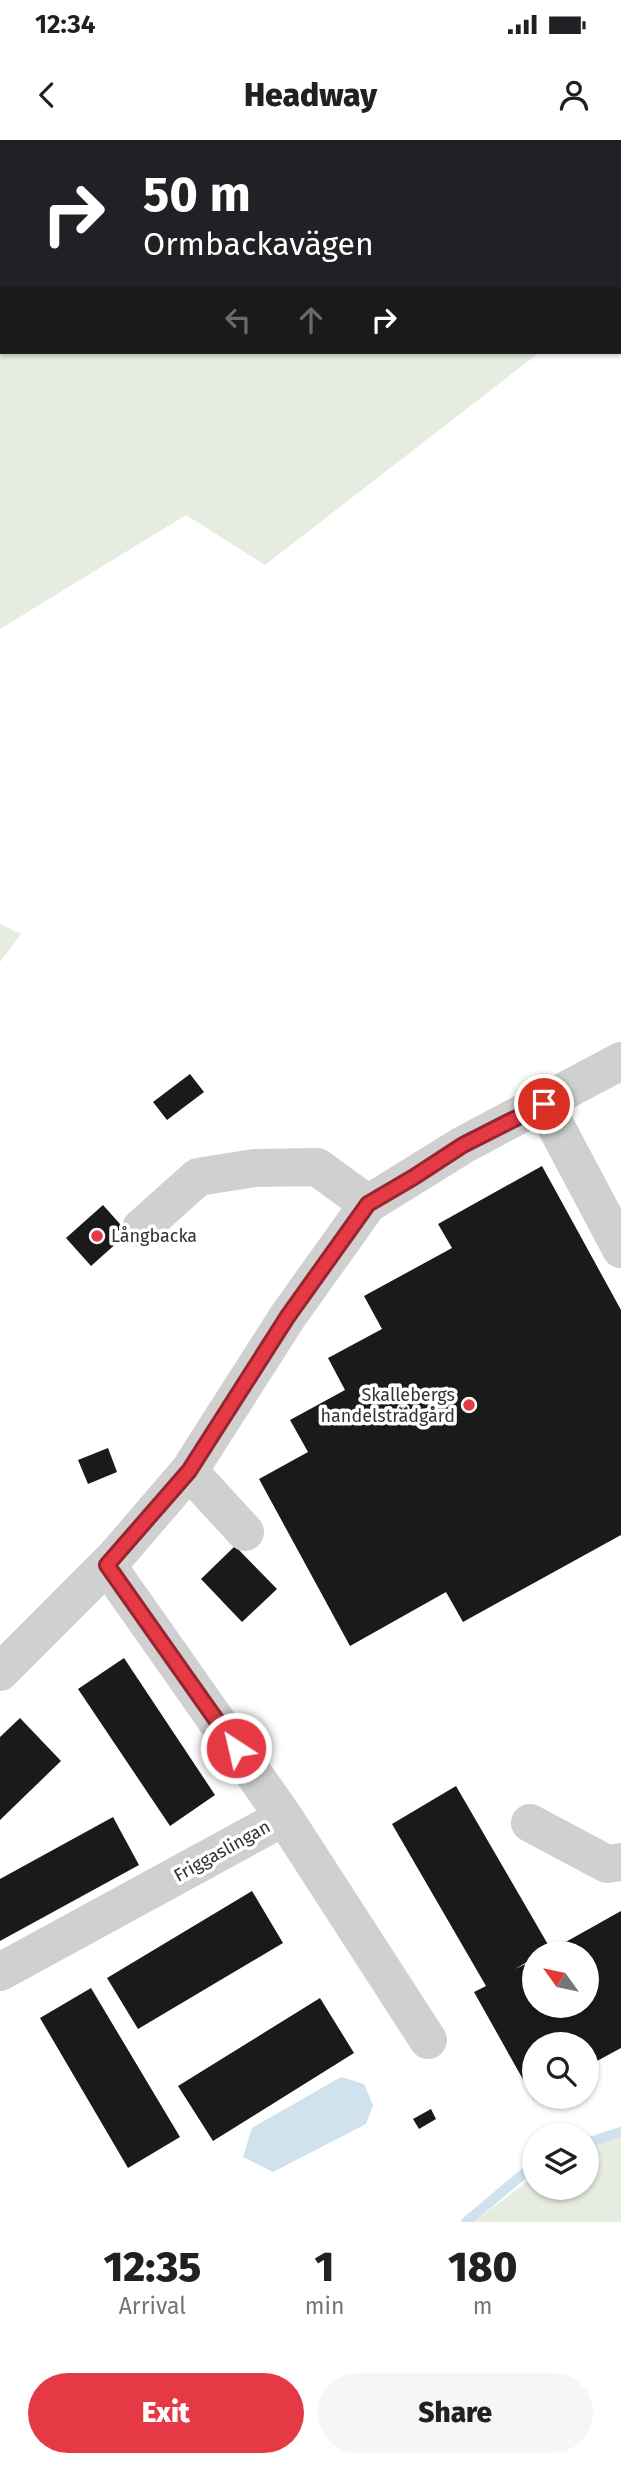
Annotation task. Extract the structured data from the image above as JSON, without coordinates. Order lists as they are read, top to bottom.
{
  "streets": {
    "street": ["Friggaslingan"]
  },
  "places": ["Långbacka", "Skallebergs handelsträdgård"],
  "north": "top left",
  "page": {
    "status": "12:34",
    "header": "Headway",
    "turn": ["50 m", "Ormbackavägen"],
    "eta": [
      "12:35",
      "Arrival",
      "1",
      "min",
      "180",
      "m"
    ],
    "buttons": ["Exit", "Share"]
  }
}
